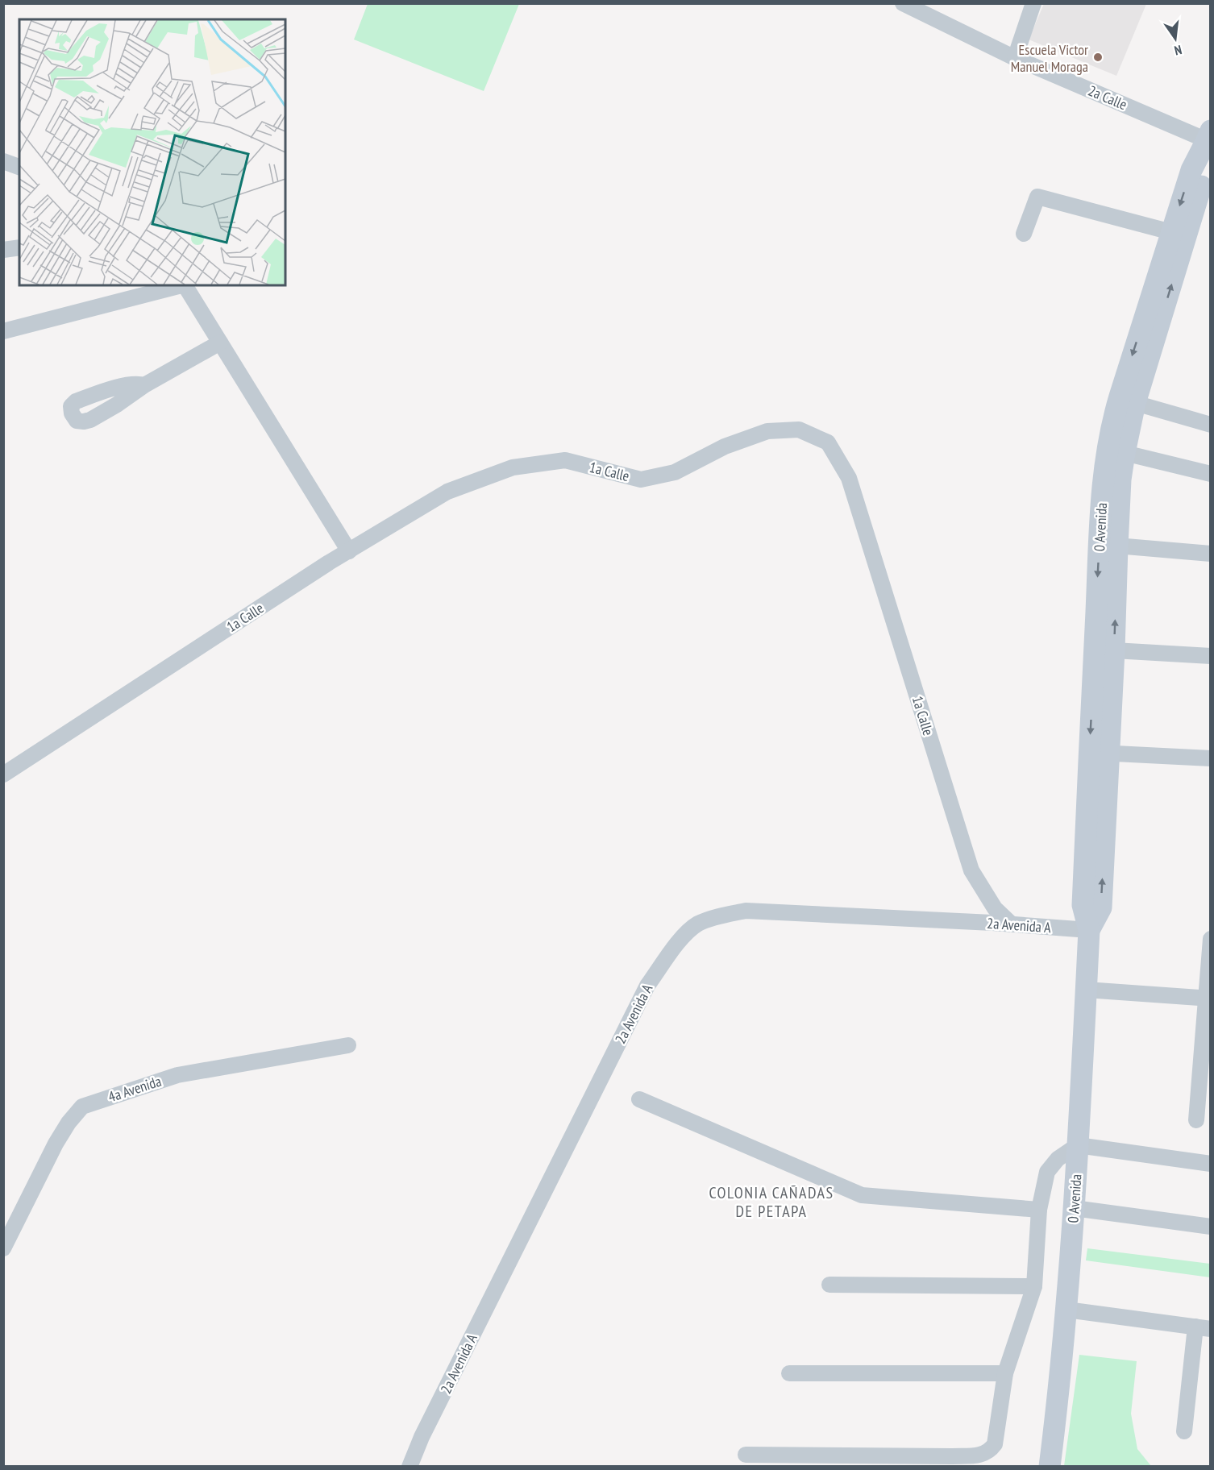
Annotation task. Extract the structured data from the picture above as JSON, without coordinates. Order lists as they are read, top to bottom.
{
  "streets": {
    "main road": ["0 Avenida"],
    "street": [
      "2a Calle",
      "1a Calle",
      "2a Avenida A",
      "4a Avenida"
    ]
  },
  "crossings": [
    ["2a Calle", "0 Avenida"],
    ["1a Calle", "2a Avenida A"],
    ["0 Avenida", "2a Avenida A"]
  ],
  "districts": ["COLONIA CAÑADAS DE PETAPA"],
  "places": ["Escuela Victor Manuel Moraga"],
  "north": "bottom"
}
